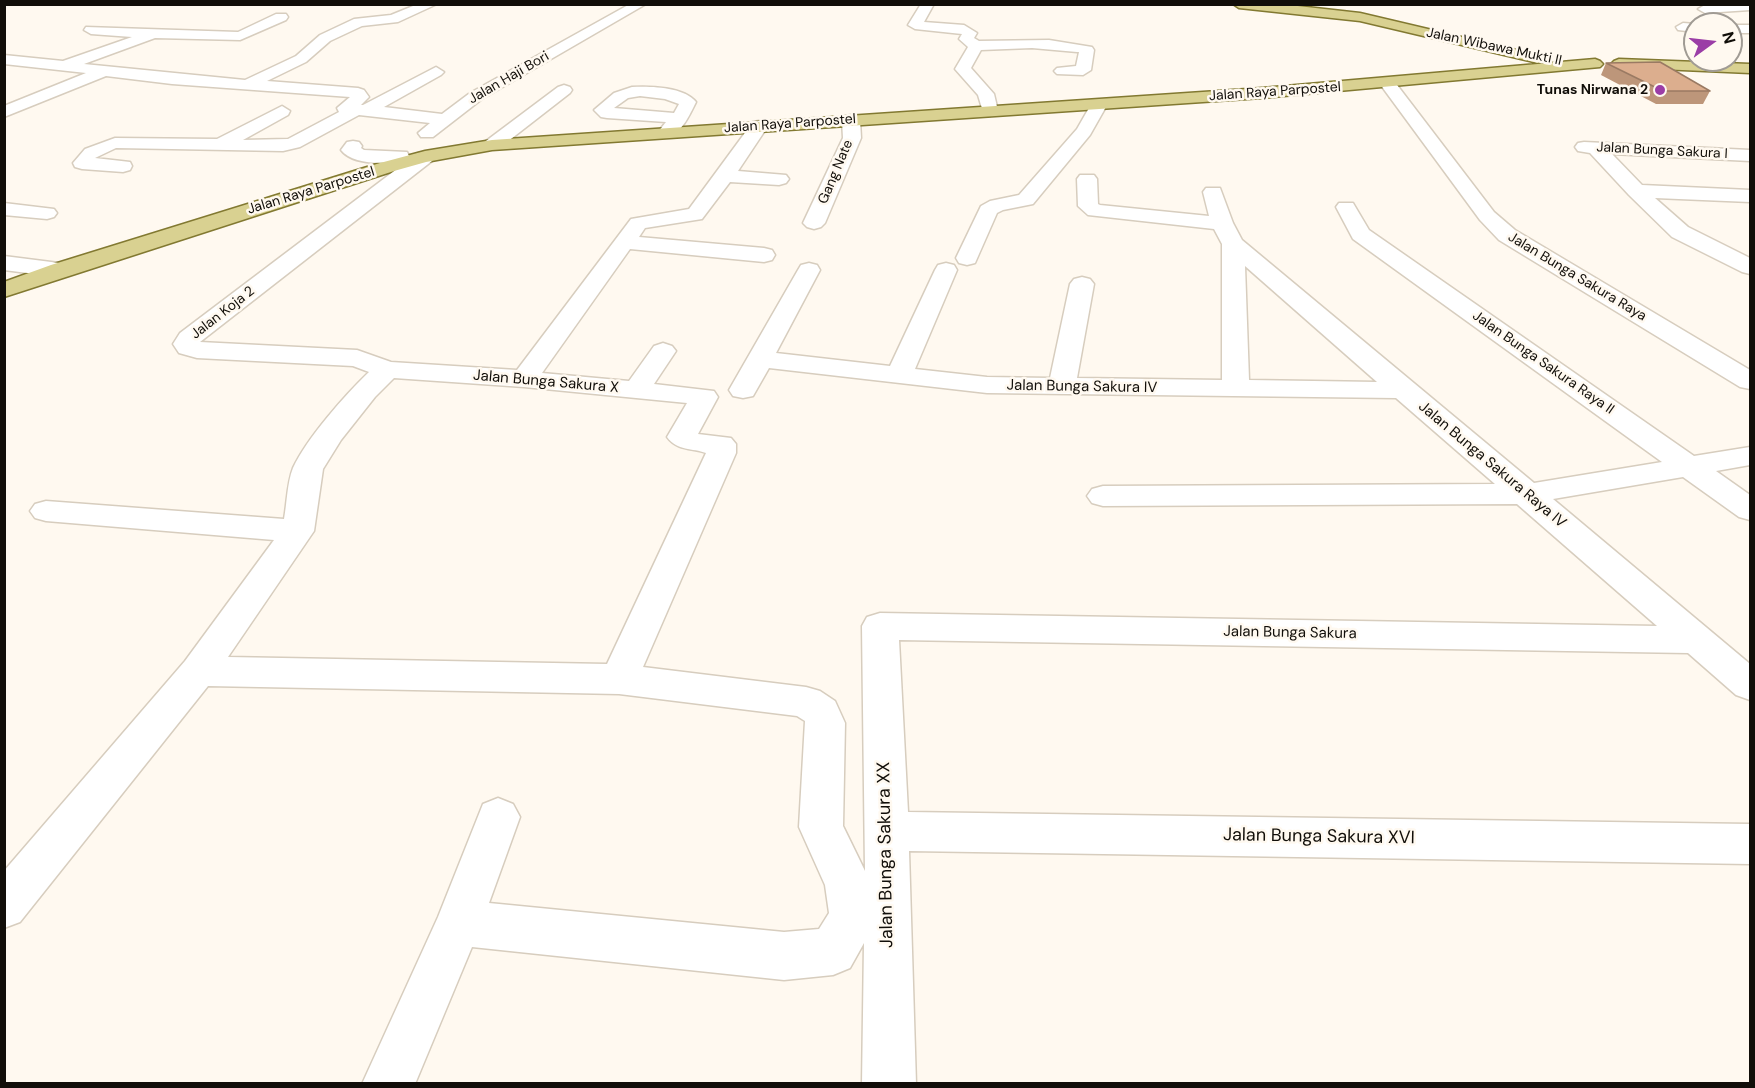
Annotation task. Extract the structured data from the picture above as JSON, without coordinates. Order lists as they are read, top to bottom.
{
  "streets": {
    "main road": ["Jalan Wibawa Mukti II", "Jalan Raya Parpostel"],
    "street": [
      "Jalan Haji Bori",
      "Jalan Bunga Sakura I",
      "Gang Nate",
      "Jalan Bunga Sakura Raya",
      "Jalan Koja 2",
      "Jalan Bunga Sakura Raya II",
      "Jalan Bunga Sakura X",
      "Jalan Bunga Sakura IV",
      "Jalan Bunga Sakura Raya IV",
      "Jalan Bunga Sakura",
      "Jalan Bunga Sakura XVI",
      "Jalan Bunga Sakura XX"
    ]
  },
  "crossings": [
    ["Jalan Wibawa Mukti II", "Jalan Raya Parpostel"],
    ["Jalan Haji Bori", "Jalan Raya Parpostel"],
    ["Jalan Raya Parpostel", "Gang Nate"],
    ["Jalan Raya Parpostel", "Jalan Bunga Sakura Raya"],
    ["Jalan Raya Parpostel", "Jalan Koja 2"],
    ["Jalan Koja 2", "Jalan Bunga Sakura X"],
    ["Jalan Bunga Sakura IV", "Jalan Bunga Sakura Raya IV"],
    ["Jalan Bunga Sakura Raya IV", "Jalan Bunga Sakura"],
    ["Jalan Bunga Sakura", "Jalan Bunga Sakura XX"],
    ["Jalan Bunga Sakura XVI", "Jalan Bunga Sakura XX"]
  ],
  "places": ["Tunas Nirwana 2"],
  "north": "right"
}
